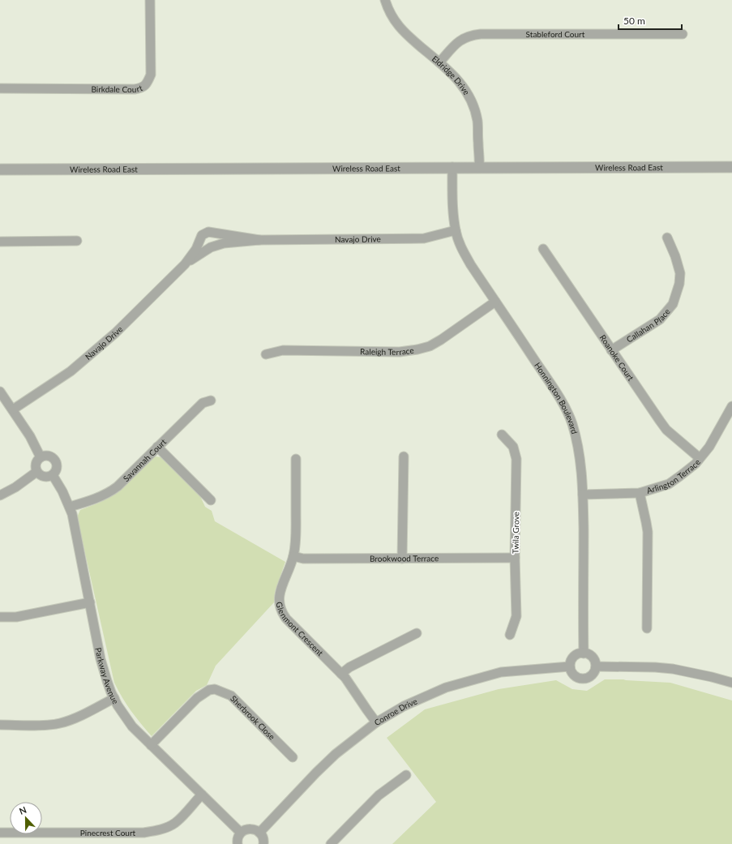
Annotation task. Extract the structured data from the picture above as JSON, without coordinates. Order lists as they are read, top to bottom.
{
  "streets": {
    "street": [
      "Stableford Court",
      "Eldridge Drive",
      "Birkdale Court",
      "Wireless Road East",
      "Navajo Drive",
      "Callahan Place",
      "Raleigh Terrace",
      "Roanoke Court",
      "Honnington Boulevard",
      "Savannah Court",
      "Arlington Terrace",
      "Twila Grove",
      "Brookwood Terrace",
      "Glenmont Crescent",
      "Parkway Avenue",
      "Conroe Drive",
      "Sherbrook Close",
      "Pinecrest Court"
    ]
  },
  "crossings": [
    ["Stableford Court", "Eldridge Drive"],
    ["Eldridge Drive", "Wireless Road East"],
    ["Wireless Road East", "Honnington Boulevard"],
    ["Navajo Drive", "Honnington Boulevard"],
    ["Callahan Place", "Roanoke Court"],
    ["Raleigh Terrace", "Honnington Boulevard"],
    ["Roanoke Court", "Arlington Terrace"],
    ["Honnington Boulevard", "Arlington Terrace"],
    ["Honnington Boulevard", "Conroe Drive"],
    ["Savannah Court", "Parkway Avenue"],
    ["Twila Grove", "Brookwood Terrace"],
    ["Brookwood Terrace", "Glenmont Crescent"],
    ["Glenmont Crescent", "Conroe Drive"],
    ["Parkway Avenue", "Sherbrook Close"],
    ["Parkway Avenue", "Pinecrest Court"]
  ],
  "scale_bar": "50 m",
  "north": "top"
}
